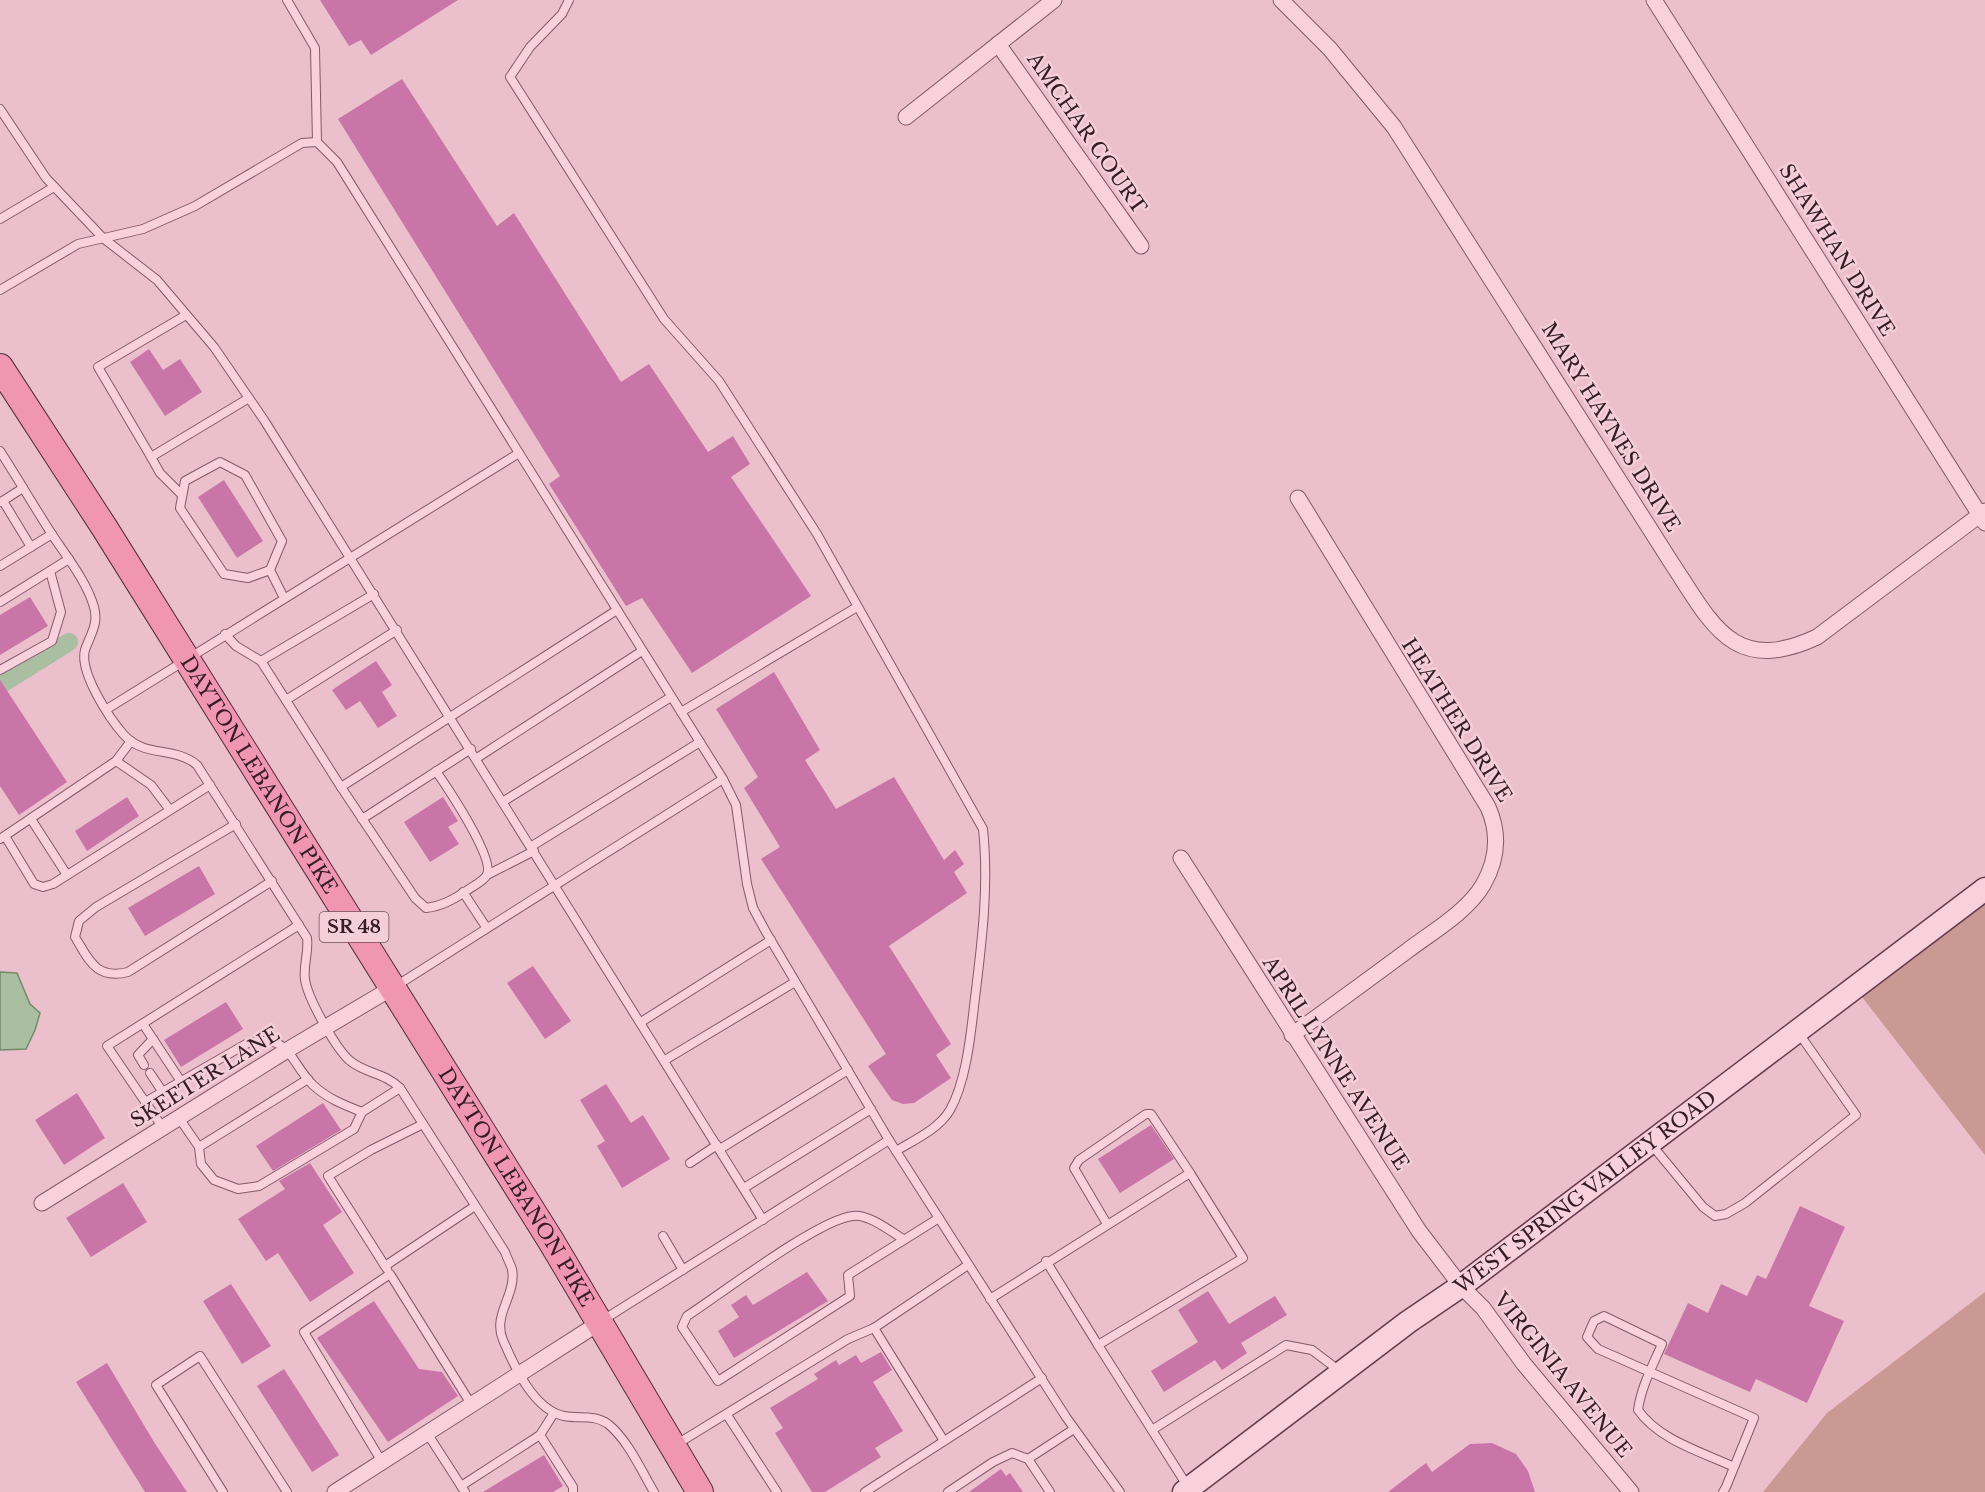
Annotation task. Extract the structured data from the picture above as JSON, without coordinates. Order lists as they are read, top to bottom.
{
  "streets": {
    "main road": ["DAYTON LEBANON PIKE", "SR 48"],
    "street": [
      "AMCHAR COURT",
      "SHAWHAN DRIVE",
      "MARY HAYNES DRIVE",
      "HEATHER DRIVE",
      "APRIL LYNNE AVENUE",
      "SKEETER LANE",
      "WEST SPRING VALLEY ROAD",
      "VIRGINIA AVENUE"
    ]
  },
  "crossings": [
    ["SHAWHAN DRIVE", "MARY HAYNES DRIVE"],
    ["HEATHER DRIVE", "APRIL LYNNE AVENUE"],
    ["DAYTON LEBANON PIKE", "SKEETER LANE"],
    ["APRIL LYNNE AVENUE", "WEST SPRING VALLEY ROAD"],
    ["APRIL LYNNE AVENUE", "VIRGINIA AVENUE"],
    ["WEST SPRING VALLEY ROAD", "VIRGINIA AVENUE"]
  ]
}
